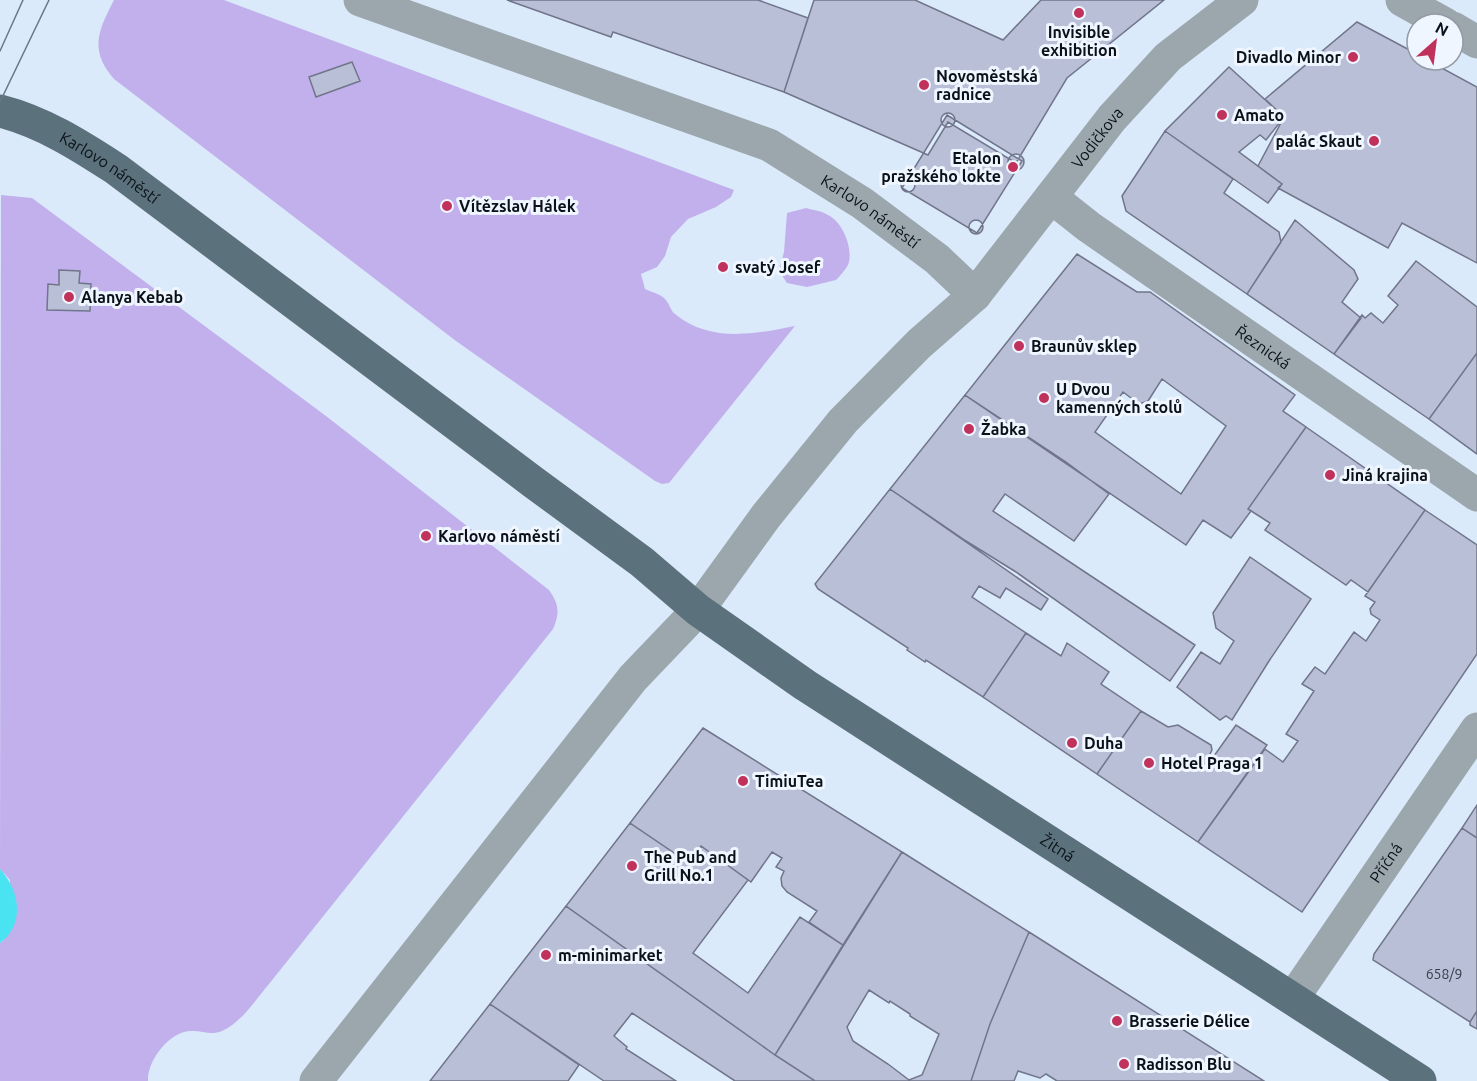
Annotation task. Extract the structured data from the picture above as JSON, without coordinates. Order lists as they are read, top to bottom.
{
  "streets": {
    "main road": ["Karlovo náměstí", "Žitná"],
    "street": ["Vodičkova", "Řeznická", "Příčná"]
  },
  "crossings": [
    ["Vodičkova", "Karlovo náměstí"],
    ["Vodičkova", "Řeznická"],
    ["Karlovo náměstí", "Žitná"],
    ["Žitná", "Příčná"]
  ],
  "places": [
    "Invisible exhibition",
    "Divadlo Minor",
    "Novoměstská radnice",
    "Amato",
    "palác Skaut",
    "Etalon pražského lokte",
    "Vítězslav Hálek",
    "svatý Josef",
    "Alanya Kebab",
    "Braunův sklep",
    "U Dvou kamenných stolů",
    "Žabka",
    "Jiná krajina",
    "Karlovo náměstí",
    "Duha",
    "Hotel Praga 1",
    "TimiuTea",
    "The Pub and Grill No.1",
    "m-minimarket",
    "Brasserie Délice",
    "Radisson Blu"
  ],
  "house_numbers": ["658/9"],
  "north": "top right"
}
